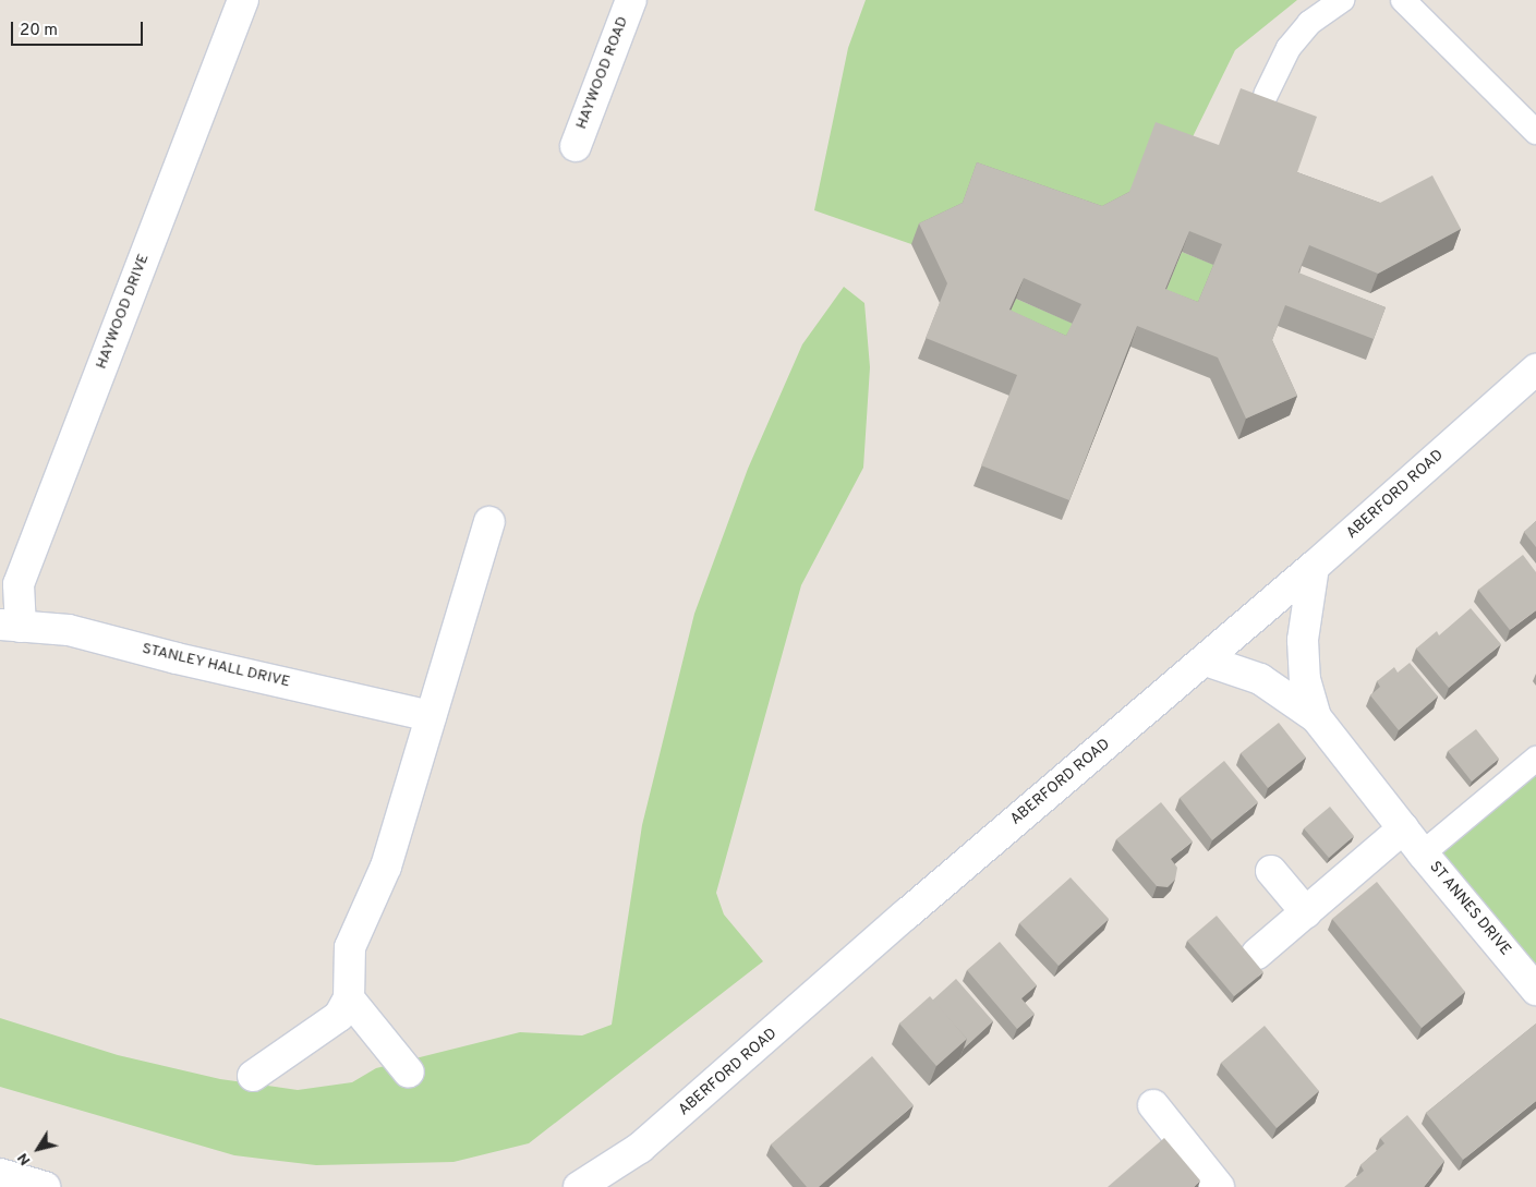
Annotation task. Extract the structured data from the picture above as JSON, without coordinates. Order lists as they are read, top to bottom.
{
  "streets": {
    "street": [
      "HAYWOOD ROAD",
      "HAYWOOD DRIVE",
      "ABERFORD ROAD",
      "STANLEY HALL DRIVE",
      "ST ANNES DRIVE"
    ]
  },
  "crossings": [
    ["HAYWOOD DRIVE", "STANLEY HALL DRIVE"],
    ["ABERFORD ROAD", "ST ANNES DRIVE"]
  ],
  "scale_bar": "20 m",
  "north": "bottom left"
}
